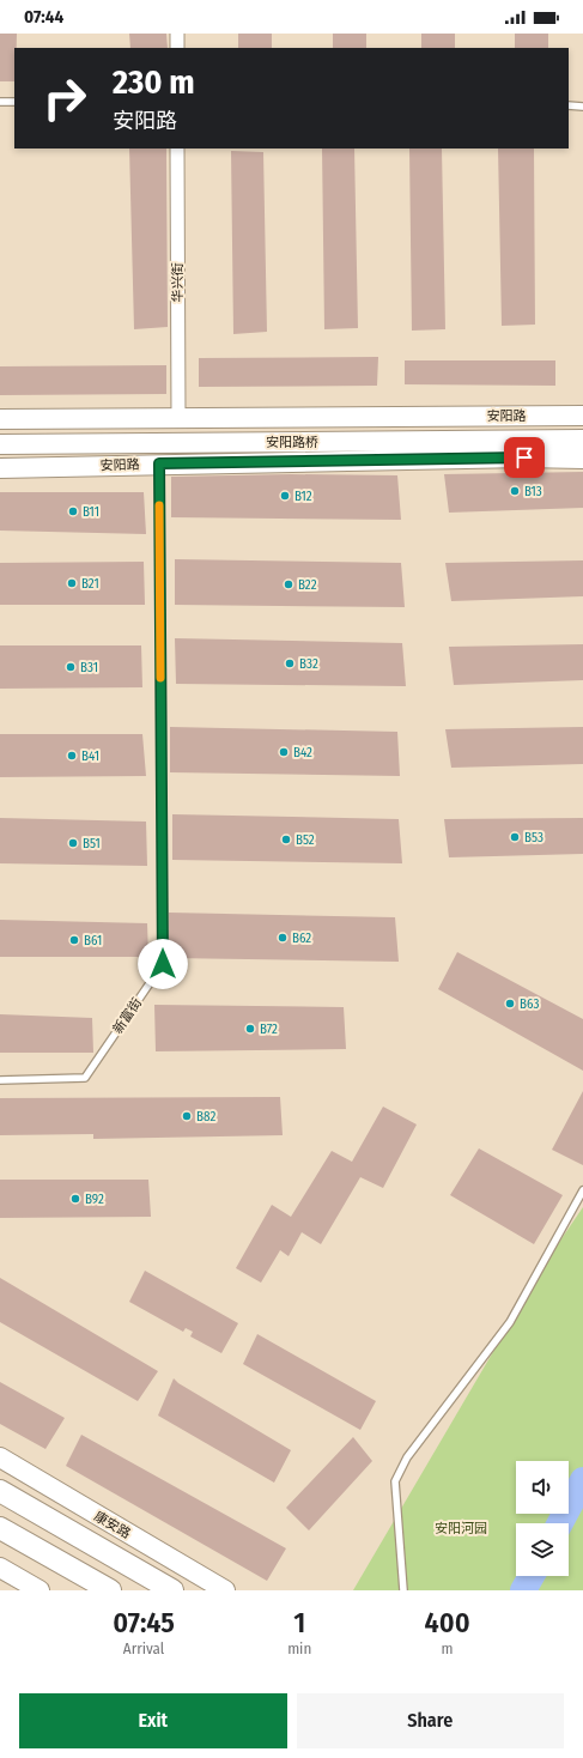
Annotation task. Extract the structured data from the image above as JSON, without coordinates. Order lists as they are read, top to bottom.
{
  "streets": {
    "main road": ["安阳路", "安阳路桥", "康安路"],
    "street": ["华兴街"],
    "lane": ["新富街"]
  },
  "crossings": [
    ["华兴街", "安阳路"],
    ["安阳路", "新富街"]
  ],
  "parks": ["安阳河园"],
  "places": [
    "B13",
    "B12",
    "B11",
    "B21",
    "B22",
    "B32",
    "B31",
    "B42",
    "B41",
    "B53",
    "B52",
    "B51",
    "B62",
    "B61",
    "B63",
    "B72",
    "B82",
    "B92"
  ],
  "page": {
    "status": "07:44",
    "turn": ["230 m", "安阳路"],
    "eta": [
      "07:45",
      "Arrival",
      "1",
      "min",
      "400",
      "m"
    ],
    "buttons": ["Exit", "Share"]
  }
}
